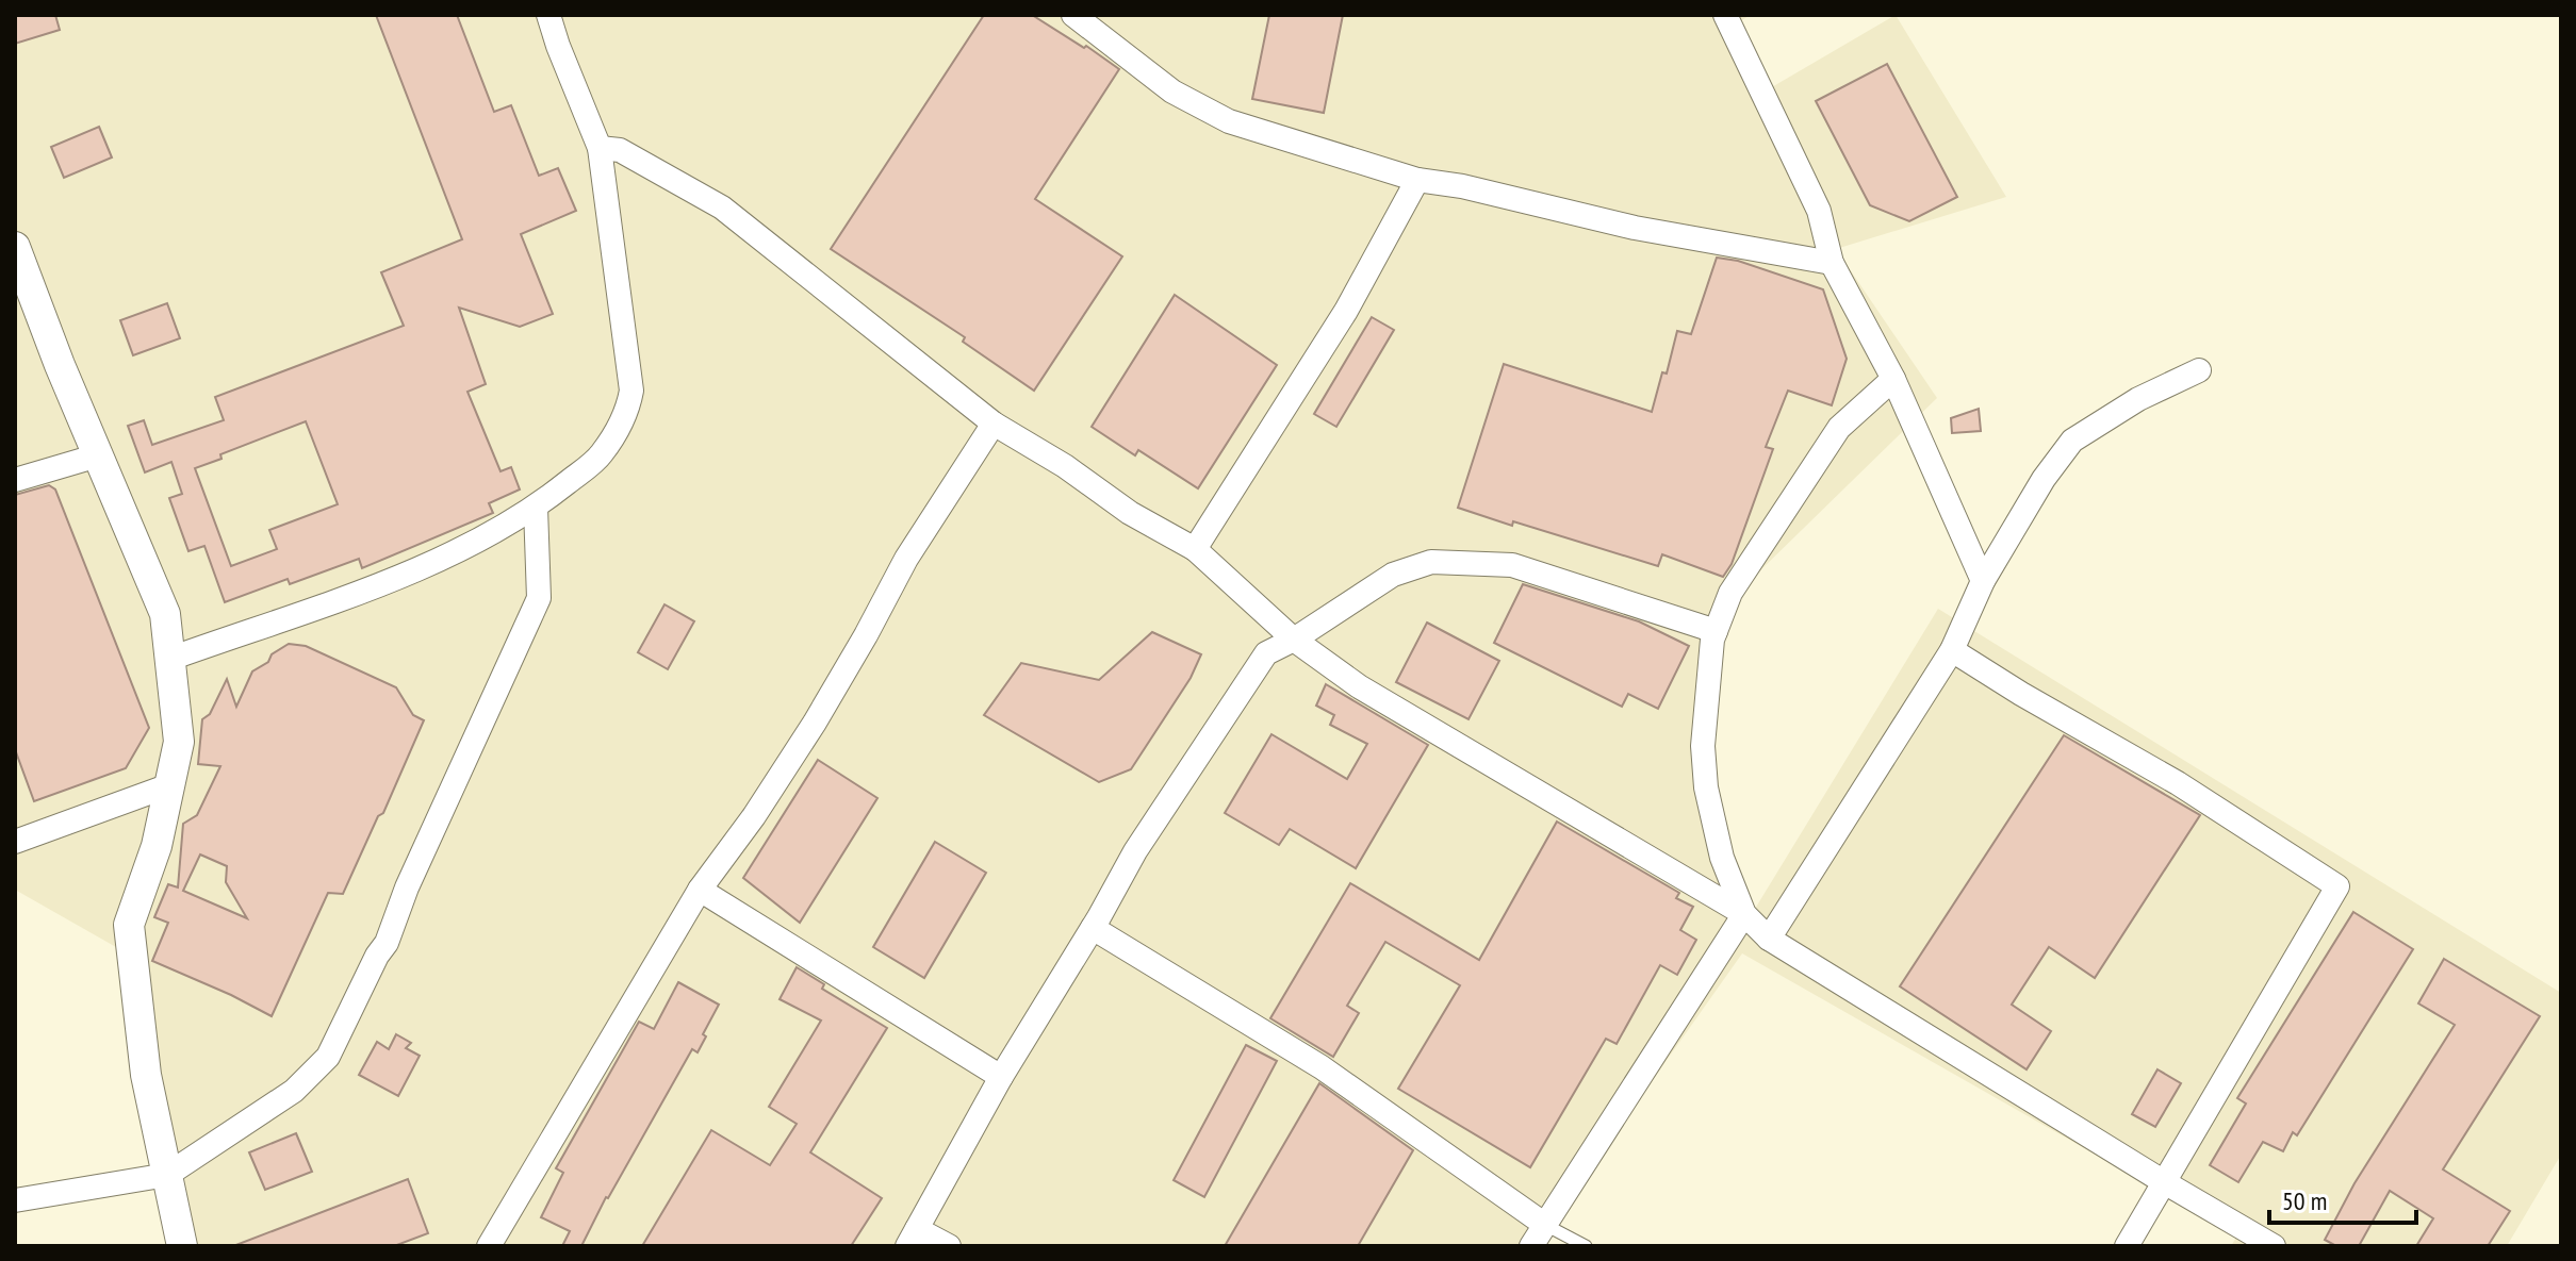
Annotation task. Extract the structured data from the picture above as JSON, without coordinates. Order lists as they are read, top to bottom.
{
  "scale_bar": "50 m"
}
